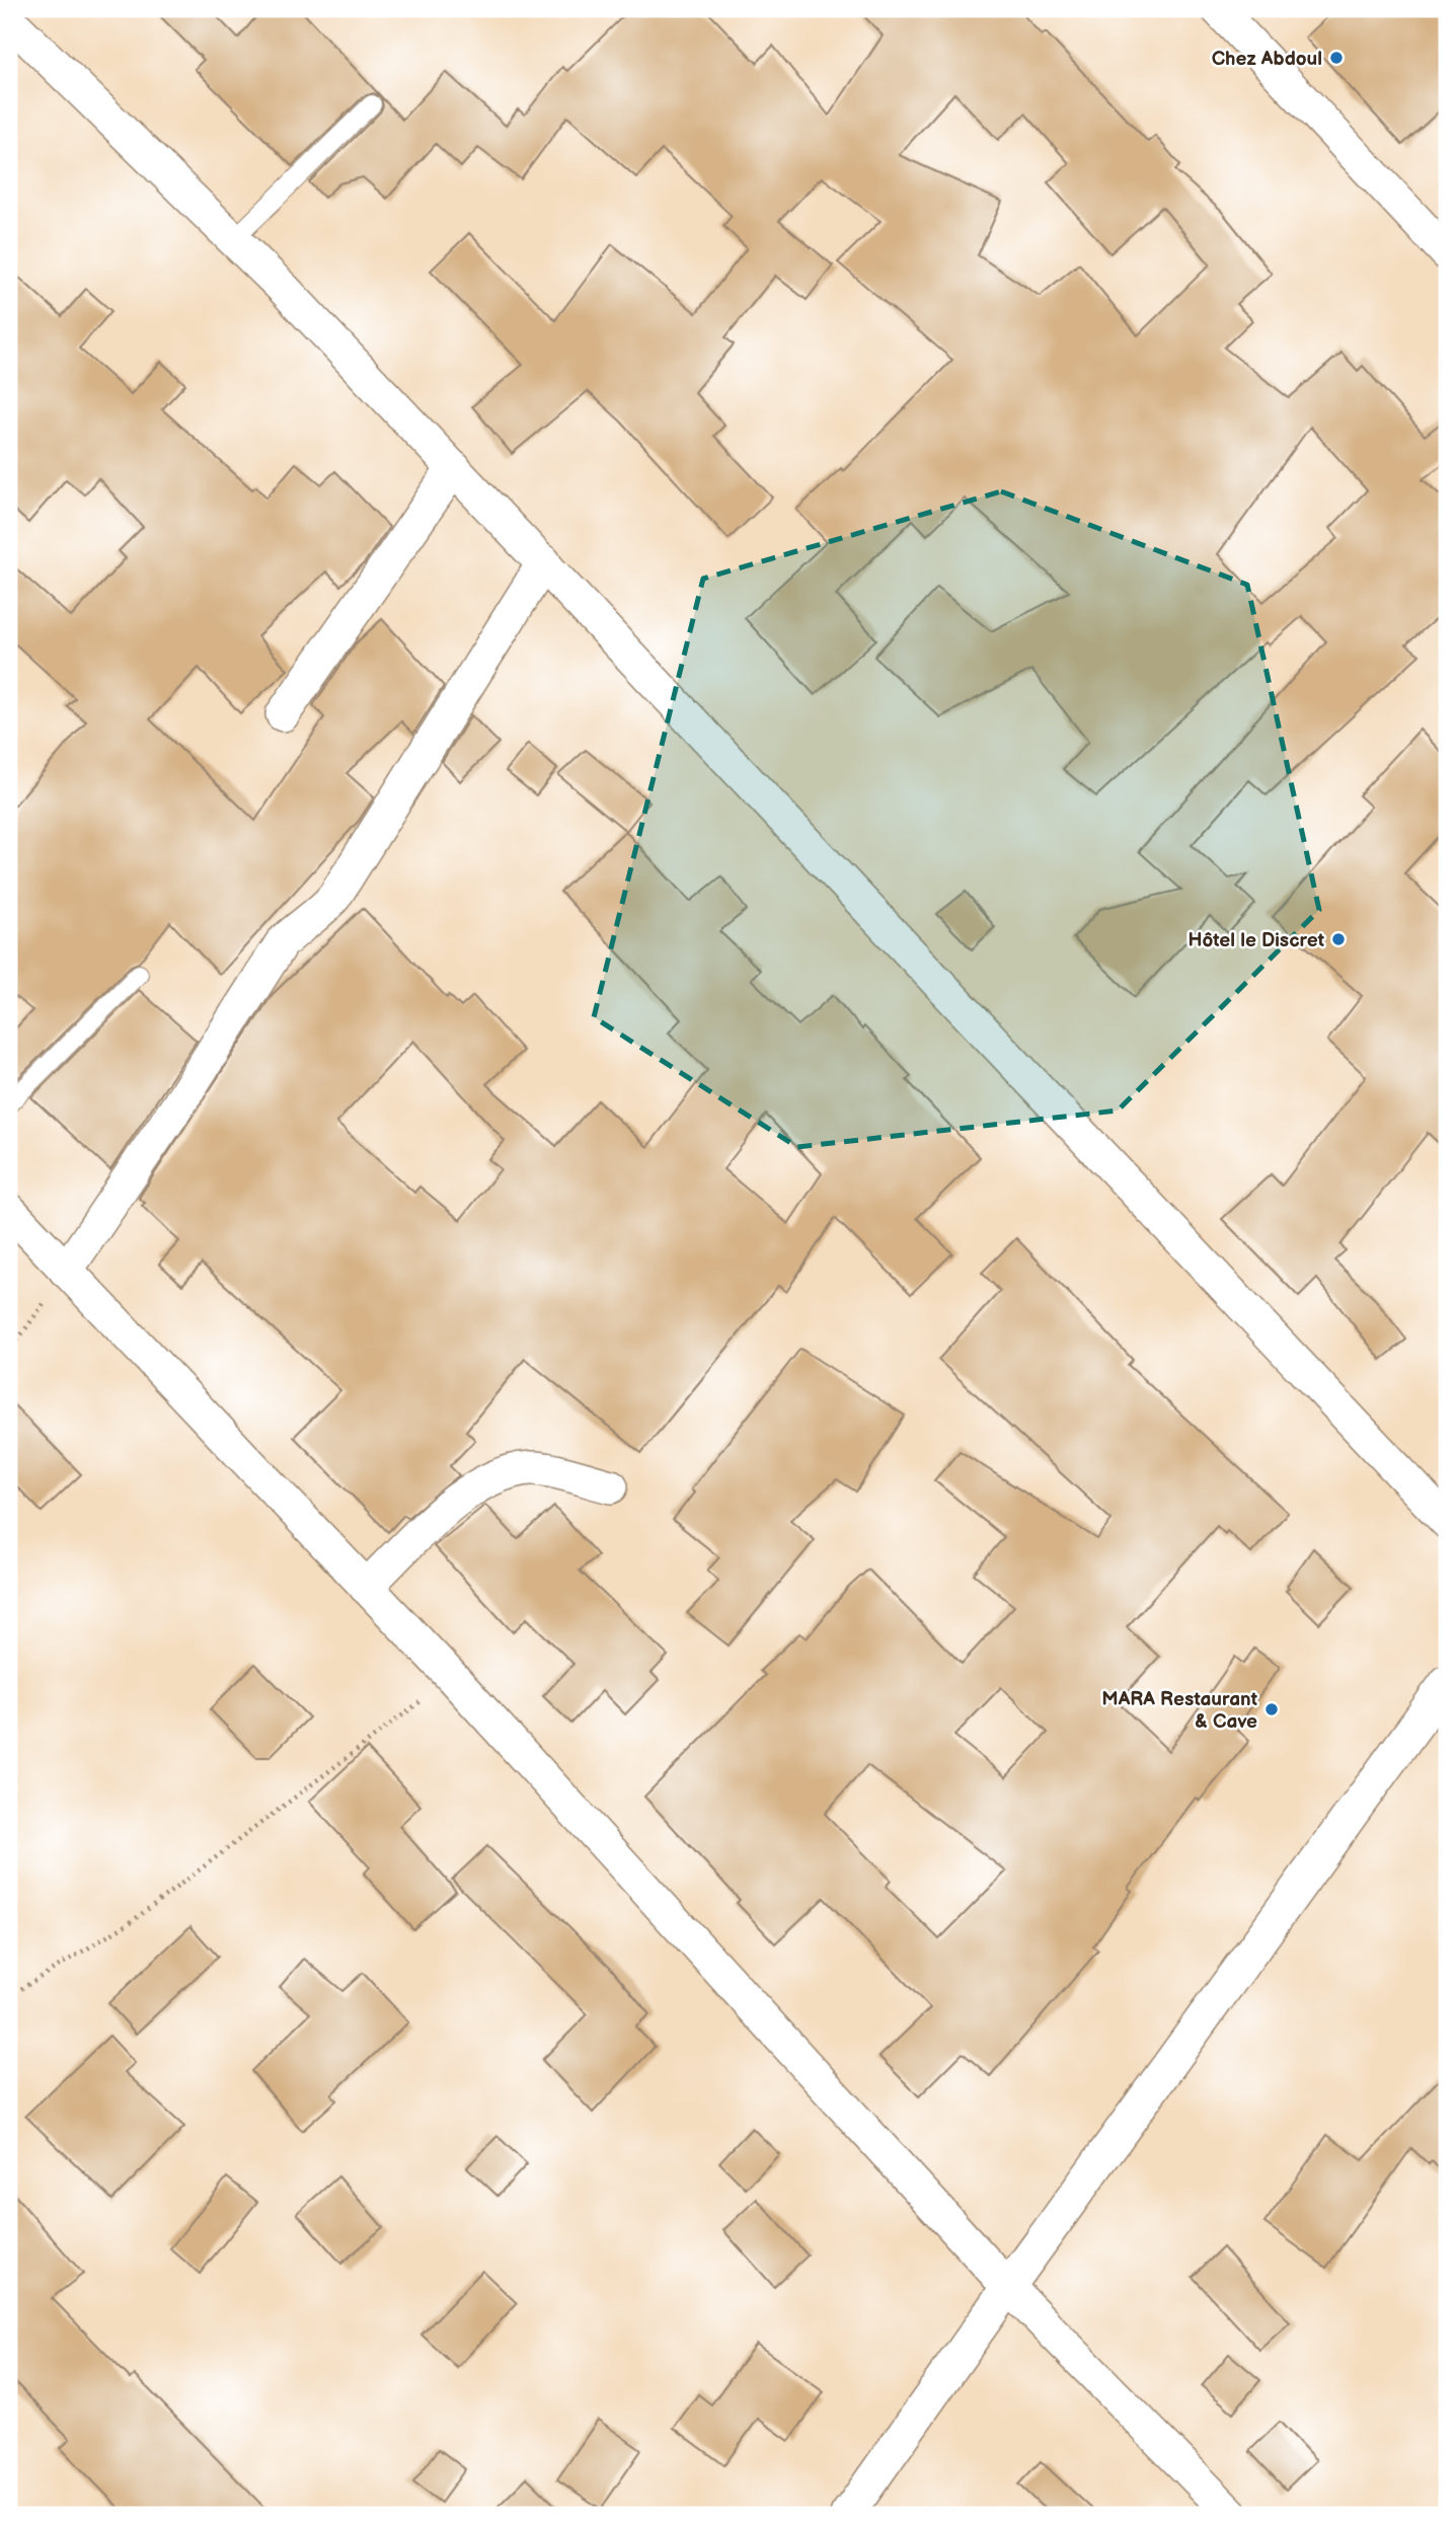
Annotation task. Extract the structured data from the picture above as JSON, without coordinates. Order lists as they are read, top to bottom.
{
  "places": ["Chez Abdoul", "Hôtel le Discret", "MARA Restaurant & Cave"]
}
